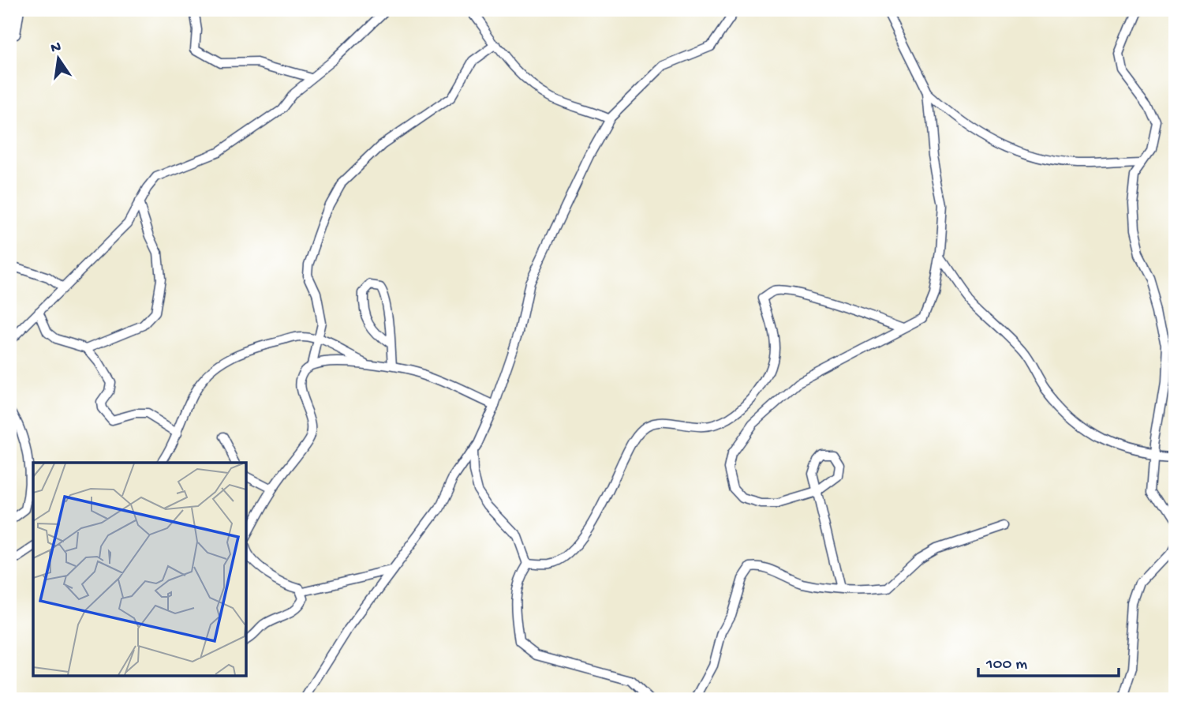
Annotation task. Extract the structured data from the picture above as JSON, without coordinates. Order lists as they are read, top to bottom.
{
  "scale_bar": "100 m",
  "north": "top"
}
